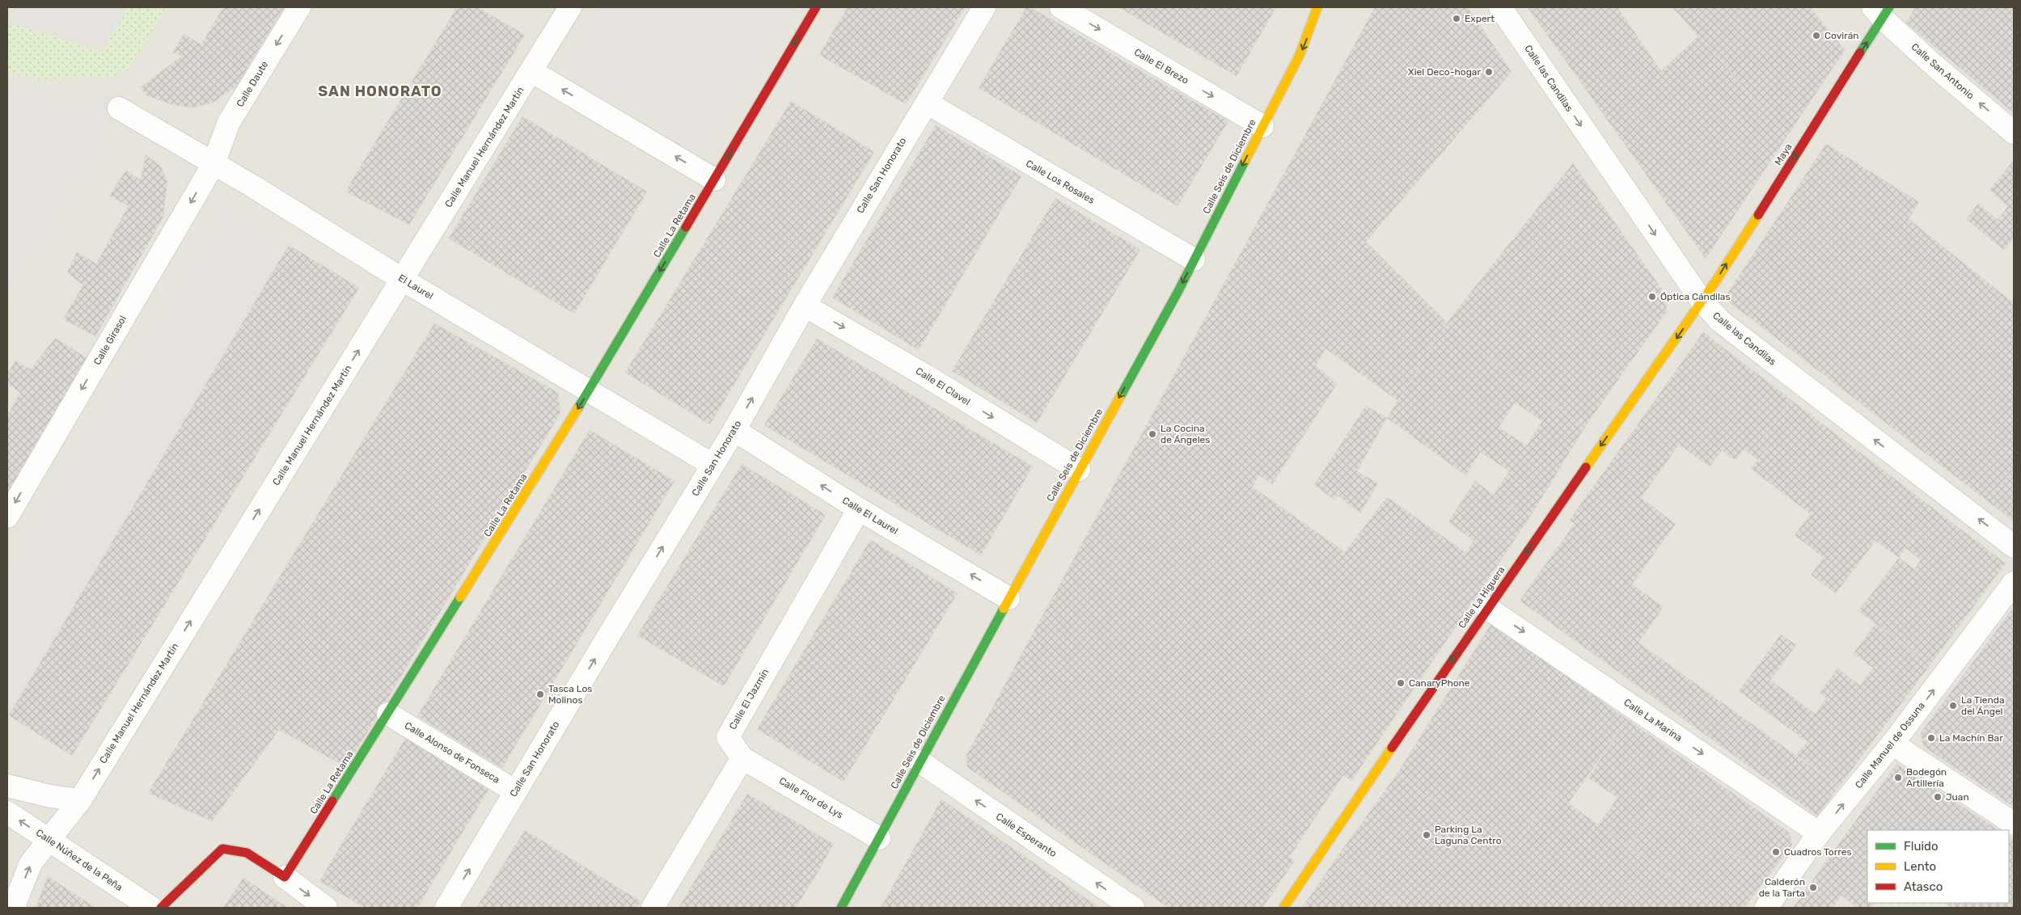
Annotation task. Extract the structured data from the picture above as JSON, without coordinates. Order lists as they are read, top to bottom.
{
  "streets": {
    "street": [
      "Calle El Brezo",
      "Calle San Antonio",
      "Calle las Candilas",
      "Calle Daute",
      "Calle Manuel Hernández Martín",
      "Maya",
      "Calle Seis de Diciembre",
      "Calle San Honorato",
      "Calle Los Rosales",
      "Calle La Retama",
      "El Laurel",
      "Calle Girasol",
      "Calle El Clavel",
      "Calle El Laurel",
      "Calle La Higuera",
      "Calle El Jazmín",
      "Calle La Marina",
      "Calle Manuel de Ossuna",
      "Calle Alonso de Fonseca",
      "Calle Flor de Lys",
      "Calle Esperanto",
      "Calle Núñez de la Peña"
    ]
  },
  "crossings": [
    ["Calle El Brezo", "Calle Seis de Diciembre"],
    ["Calle San Antonio", "Maya"],
    ["Calle las Candilas", "Maya"],
    ["Calle las Candilas", "Calle La Higuera"],
    ["Calle Daute", "El Laurel"],
    ["Calle Daute", "Calle Girasol"],
    ["Calle Manuel Hernández Martín", "El Laurel"],
    ["Calle Manuel Hernández Martín", "Calle Núñez de la Peña"],
    ["Maya", "Calle La Higuera"],
    ["Calle Seis de Diciembre", "Calle Los Rosales"],
    ["Calle Seis de Diciembre", "Calle El Clavel"],
    ["Calle Seis de Diciembre", "Calle El Laurel"],
    ["Calle Seis de Diciembre", "Calle Flor de Lys"],
    ["Calle Seis de Diciembre", "Calle Esperanto"],
    ["Calle San Honorato", "Calle Los Rosales"],
    ["Calle San Honorato", "El Laurel"],
    ["Calle San Honorato", "Calle El Clavel"],
    ["Calle San Honorato", "Calle El Laurel"],
    ["Calle San Honorato", "Calle Alonso de Fonseca"],
    ["Calle La Retama", "El Laurel"],
    ["Calle La Retama", "Calle Alonso de Fonseca"],
    ["El Laurel", "Calle Girasol"],
    ["Calle El Laurel", "Calle El Jazmín"],
    ["Calle La Higuera", "Calle La Marina"],
    ["Calle El Jazmín", "Calle Flor de Lys"],
    ["Calle La Marina", "Calle Manuel de Ossuna"]
  ],
  "one_way": [
    "Calle El Brezo",
    "Calle San Antonio",
    "Calle Daute",
    "Calle Manuel Hernández Martín",
    "Maya",
    "Calle Seis de Diciembre",
    "Calle San Honorato",
    "Calle La Retama",
    "Calle Girasol",
    "Calle El Clavel",
    "Calle El Laurel",
    "Calle La Higuera",
    "Calle La Marina",
    "Calle Manuel de Ossuna",
    "Calle Esperanto"
  ],
  "districts": ["SAN HONORATO"],
  "places": [
    "Expert",
    "Covirán",
    "Xiel Deco-hogar",
    "Óptica Cándilas",
    "La Cocina de Ángeles",
    "CanaryPhone",
    "Tasca Los Molinos",
    "La Tienda del Ángel",
    "La Machín Bar",
    "Bodegón Artillería",
    "Juan",
    "Parking La Laguna Centro",
    "Cuadros Torres",
    "Calderón de la Tarta"
  ],
  "legend": ["Fluido", "Lento", "Atasco"]
}
